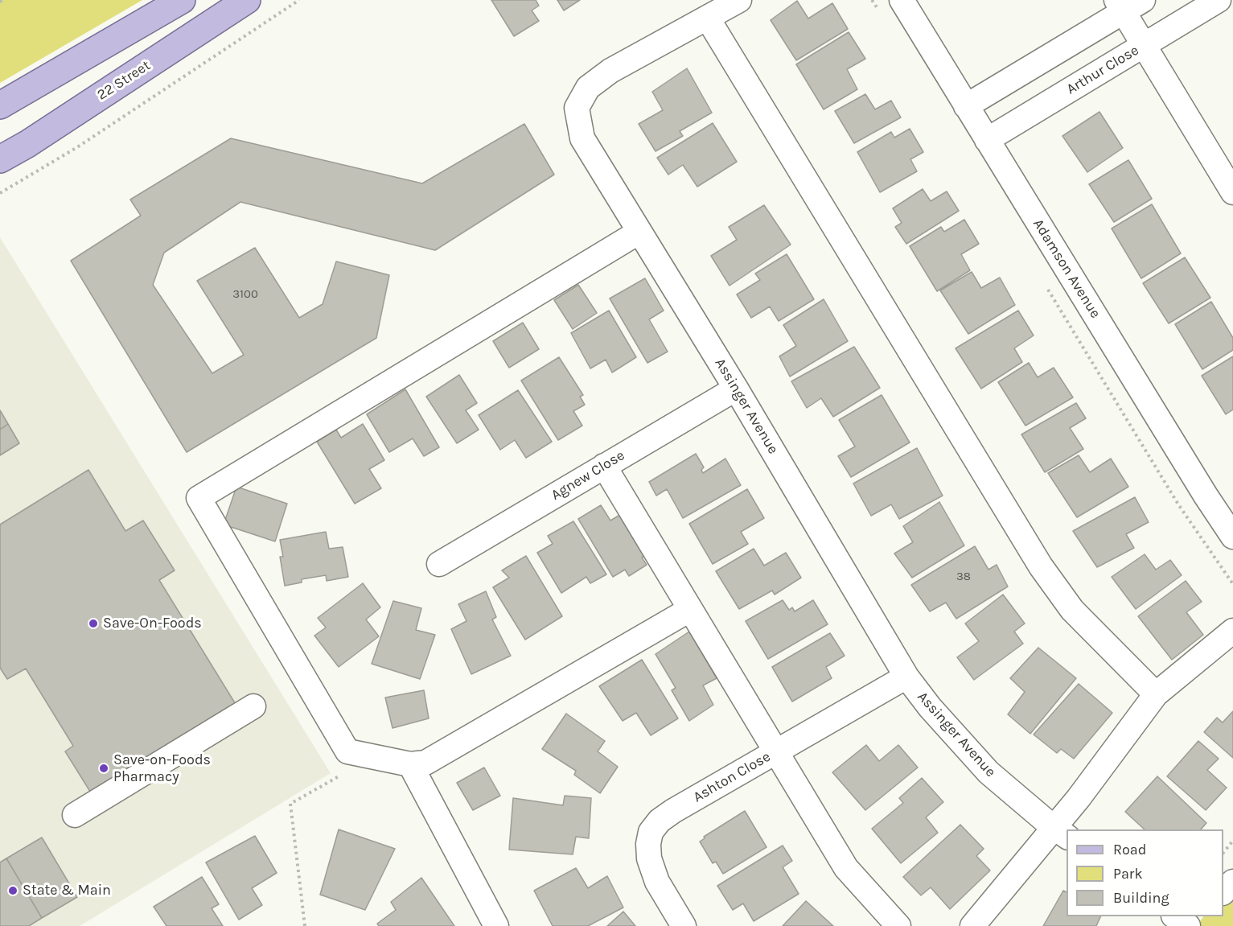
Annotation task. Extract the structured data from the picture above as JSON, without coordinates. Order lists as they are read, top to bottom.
{
  "streets": {
    "main road": ["22 Street"],
    "street": [
      "Arthur Close",
      "Adamson Avenue",
      "Assinger Avenue",
      "Agnew Close",
      "Ashton Close"
    ]
  },
  "crossings": [
    ["Arthur Close", "Adamson Avenue"],
    ["Assinger Avenue", "Agnew Close"],
    ["Assinger Avenue", "Ashton Close"]
  ],
  "places": ["Save-On-Foods", "Save-on-Foods Pharmacy", "State & Main"],
  "house_numbers": ["3100", "38"],
  "legend": ["Road", "Park", "Building"]
}
